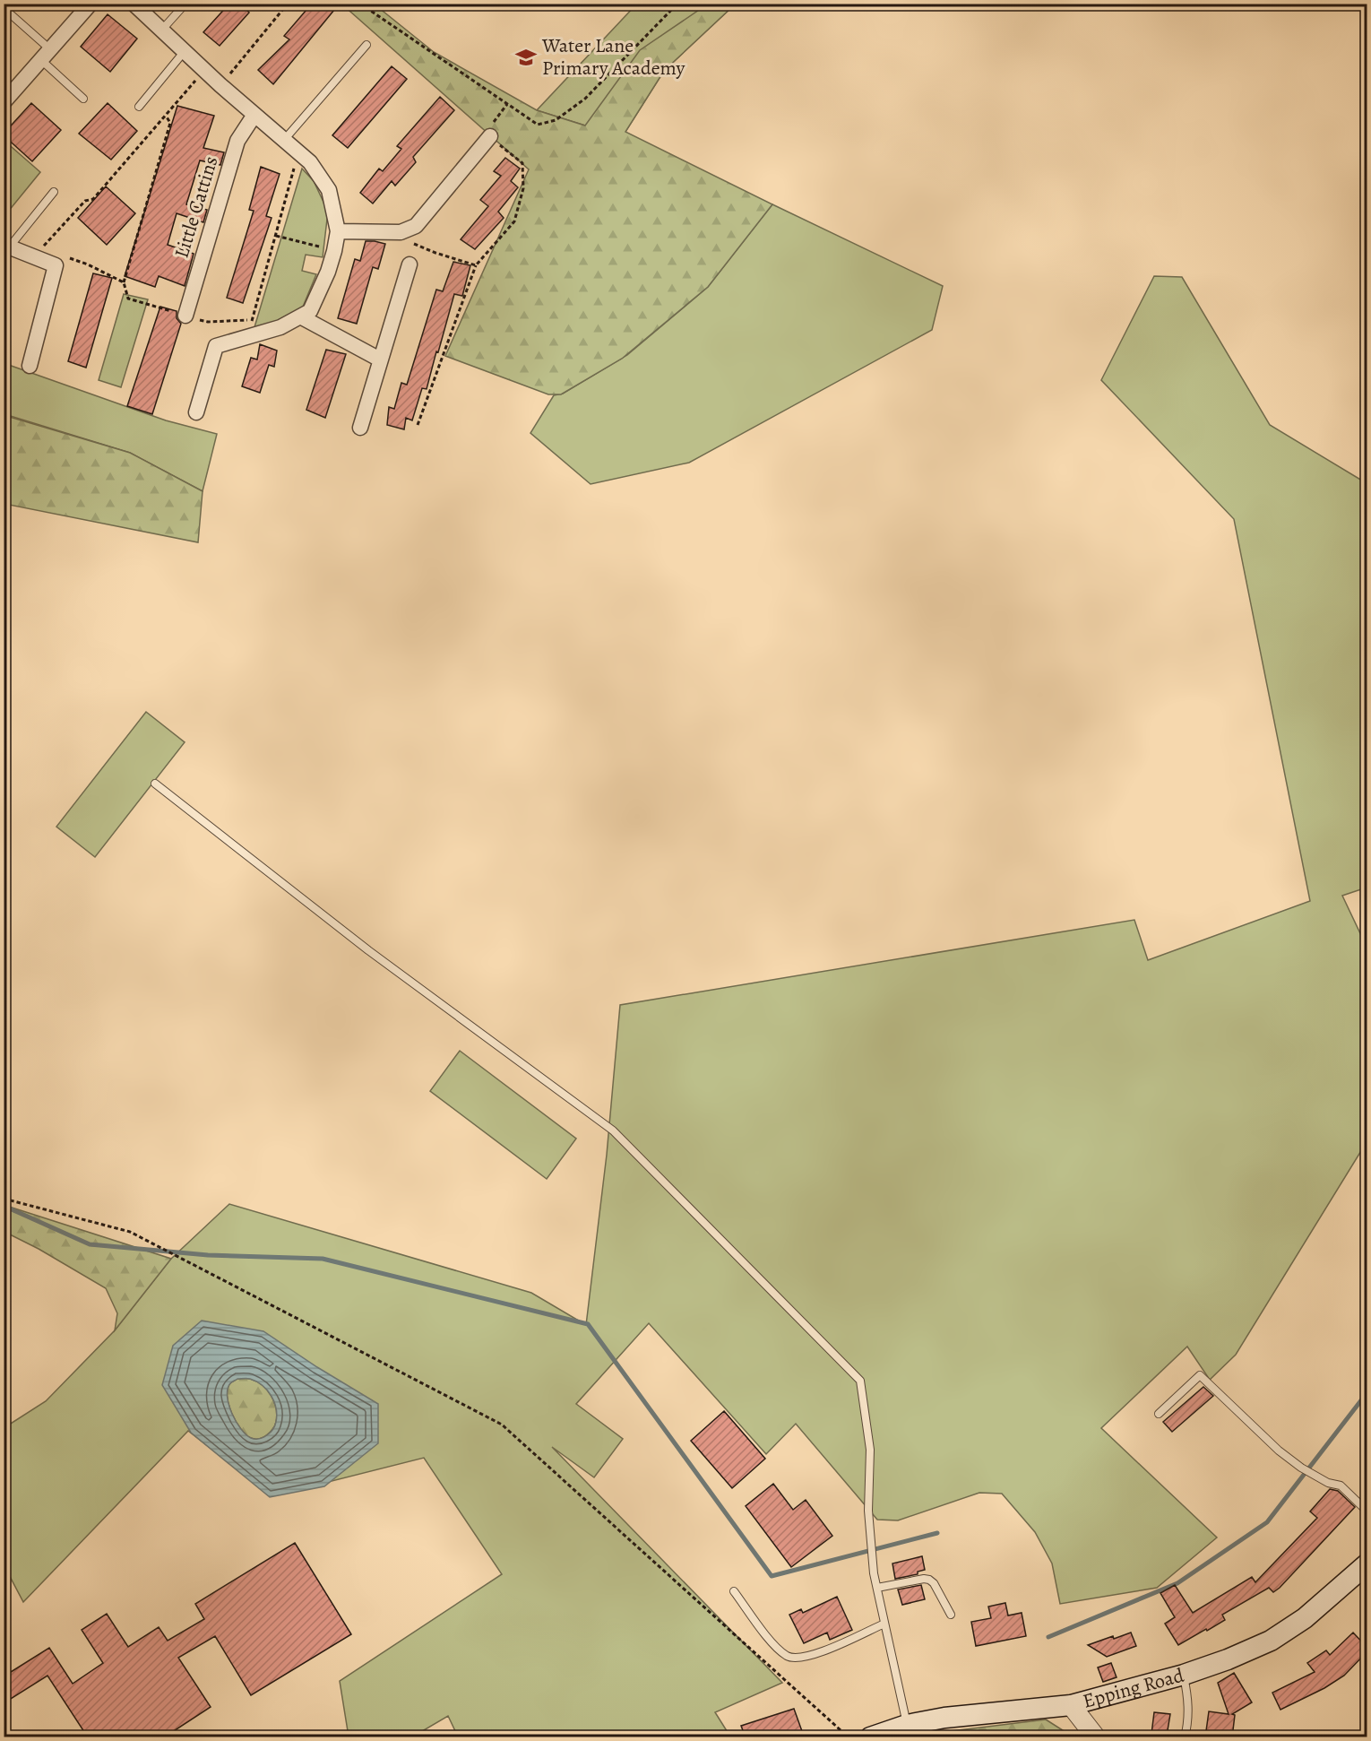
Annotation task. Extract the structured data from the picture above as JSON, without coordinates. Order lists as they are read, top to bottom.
{
  "streets": {
    "main road": ["Epping Road"],
    "street": ["Little Cattins"]
  },
  "places": {
    "school or university": ["Water Lane Primary Academy"]
  }
}
